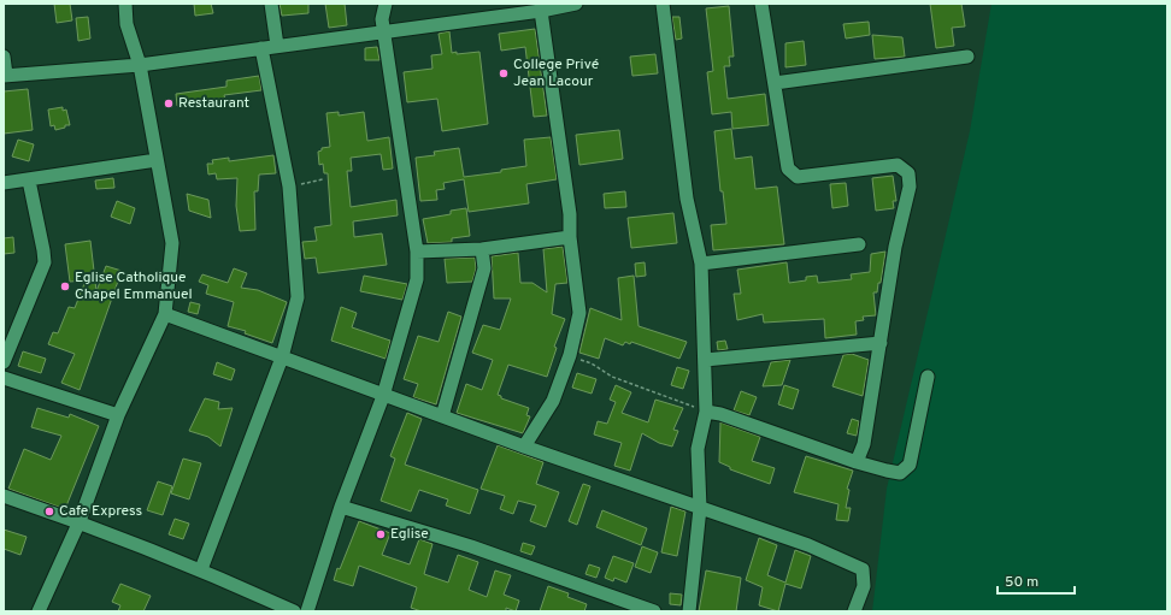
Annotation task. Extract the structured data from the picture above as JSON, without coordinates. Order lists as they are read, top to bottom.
{
  "places": [
    "College Privé Jean Lacour",
    "Restaurant",
    "Eglise Catholique Chapel Emmanuel",
    "Cafe Express",
    "Eglise"
  ],
  "scale_bar": "50 m"
}
